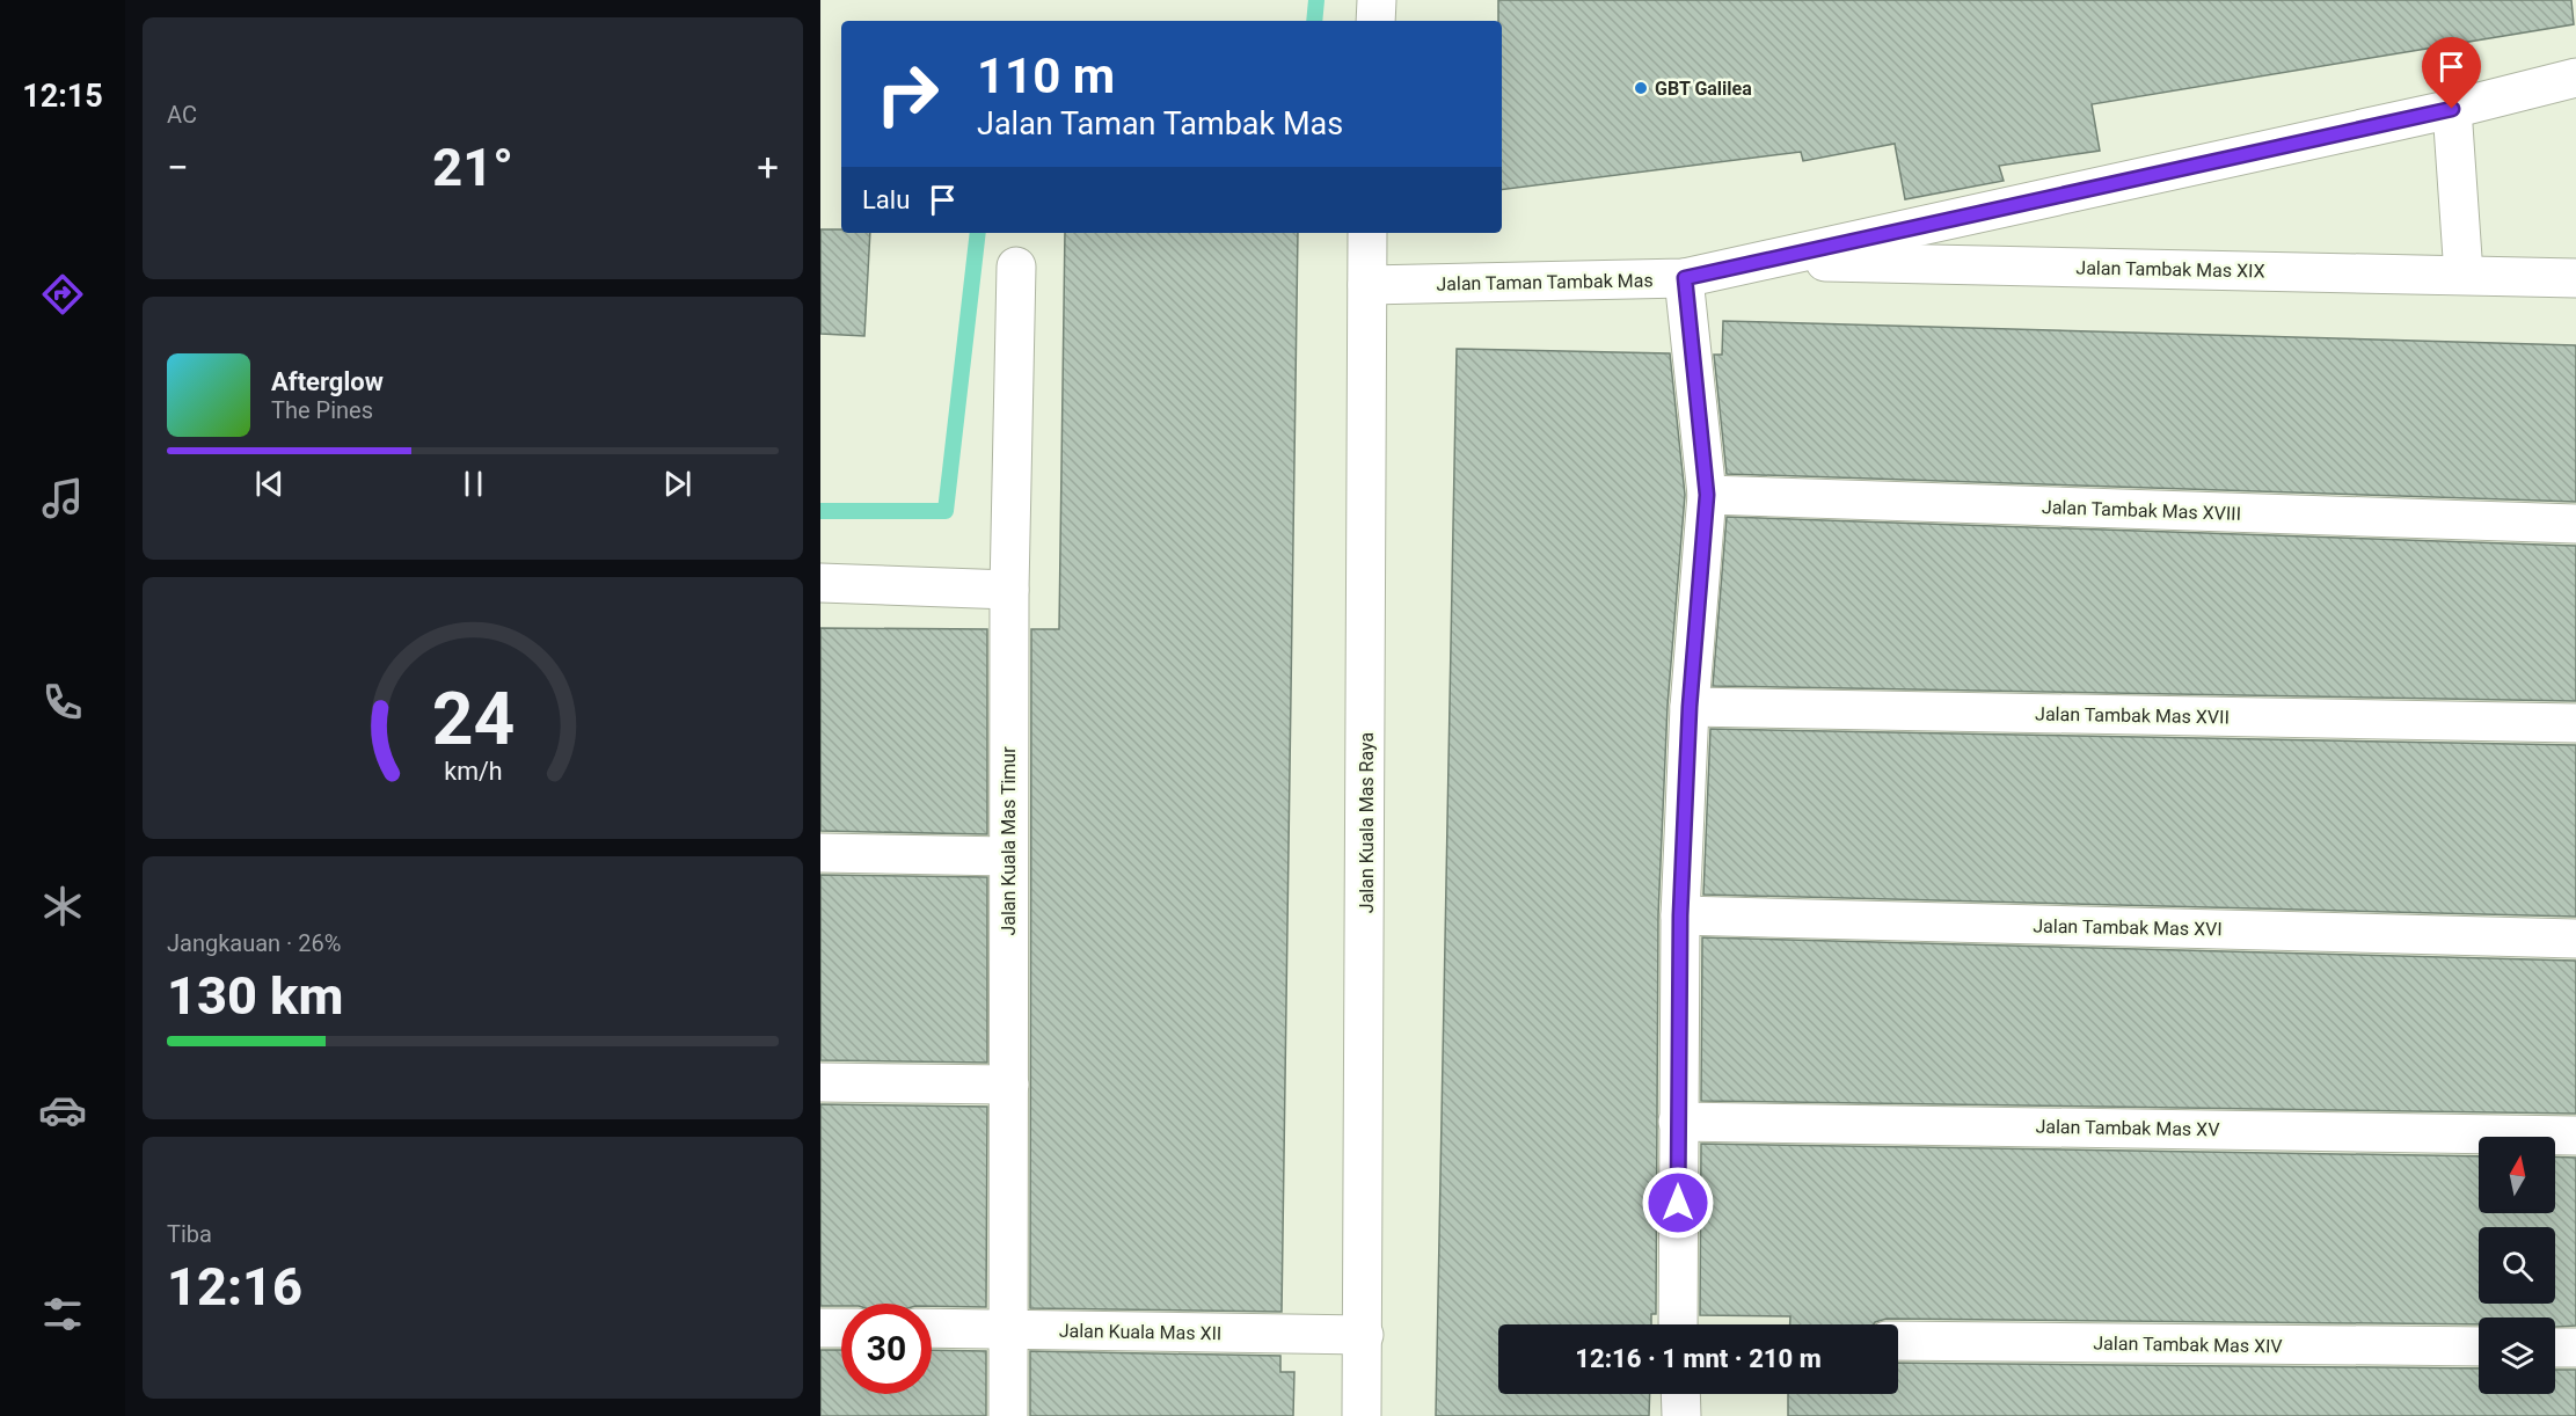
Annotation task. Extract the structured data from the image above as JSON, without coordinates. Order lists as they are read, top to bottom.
{
  "streets": {
    "street": [
      "Jalan Tambak Mas XIX",
      "Jalan Taman Tambak Mas",
      "Jalan Tambak Mas XVIII",
      "Jalan Tambak Mas XVII",
      "Jalan Kuala Mas Raya",
      "Jalan Kuala Mas Timur",
      "Jalan Tambak Mas XVI",
      "Jalan Tambak Mas XV",
      "Jalan Kuala Mas XII",
      "Jalan Tambak Mas XIV"
    ]
  },
  "crossings": [
    ["Jalan Tambak Mas XIX", "Jalan Taman Tambak Mas"],
    ["Jalan Taman Tambak Mas", "Jalan Kuala Mas Raya"],
    ["Jalan Kuala Mas Raya", "Jalan Kuala Mas XII"],
    ["Jalan Kuala Mas Timur", "Jalan Kuala Mas XII"]
  ],
  "places": ["GBT Galilea"],
  "north": "top",
  "page": {
    "tabs": "12:15",
    "tile": [
      "AC",
      ["Jangkauan · 26%", "130 km"],
      ["Tiba", "12:16"]
    ],
    "turn": ["110 m", "Jalan Taman Tambak Mas"],
    "heat": ["−", "21°", "+"],
    "then": "Lalu",
    "song": ["Afterglow", "The Pines"],
    "limit": "30",
    "trip": "12:16 · 1 mnt · 210 m",
    "gauge": ["24", "km/h"]
  }
}
